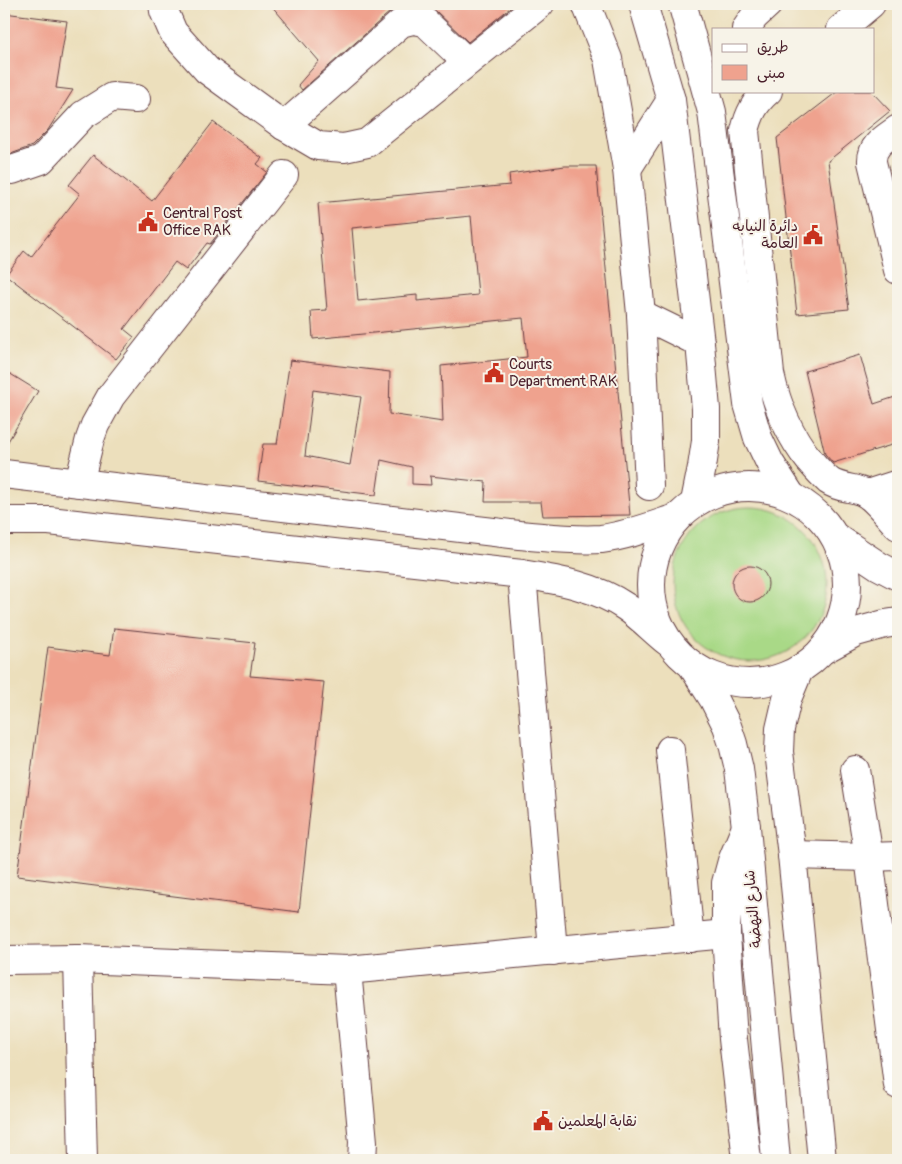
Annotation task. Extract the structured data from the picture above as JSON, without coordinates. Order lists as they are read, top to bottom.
{
  "streets": {
    "street": ["شارع النهضة"]
  },
  "places": {
    "public building": [
      "Central Post Office RAK",
      "دائرة النيابه العامة",
      "Courts Department RAK",
      "نقابة المعلمين"
    ]
  },
  "legend": ["طريق", "مبنى"]
}
